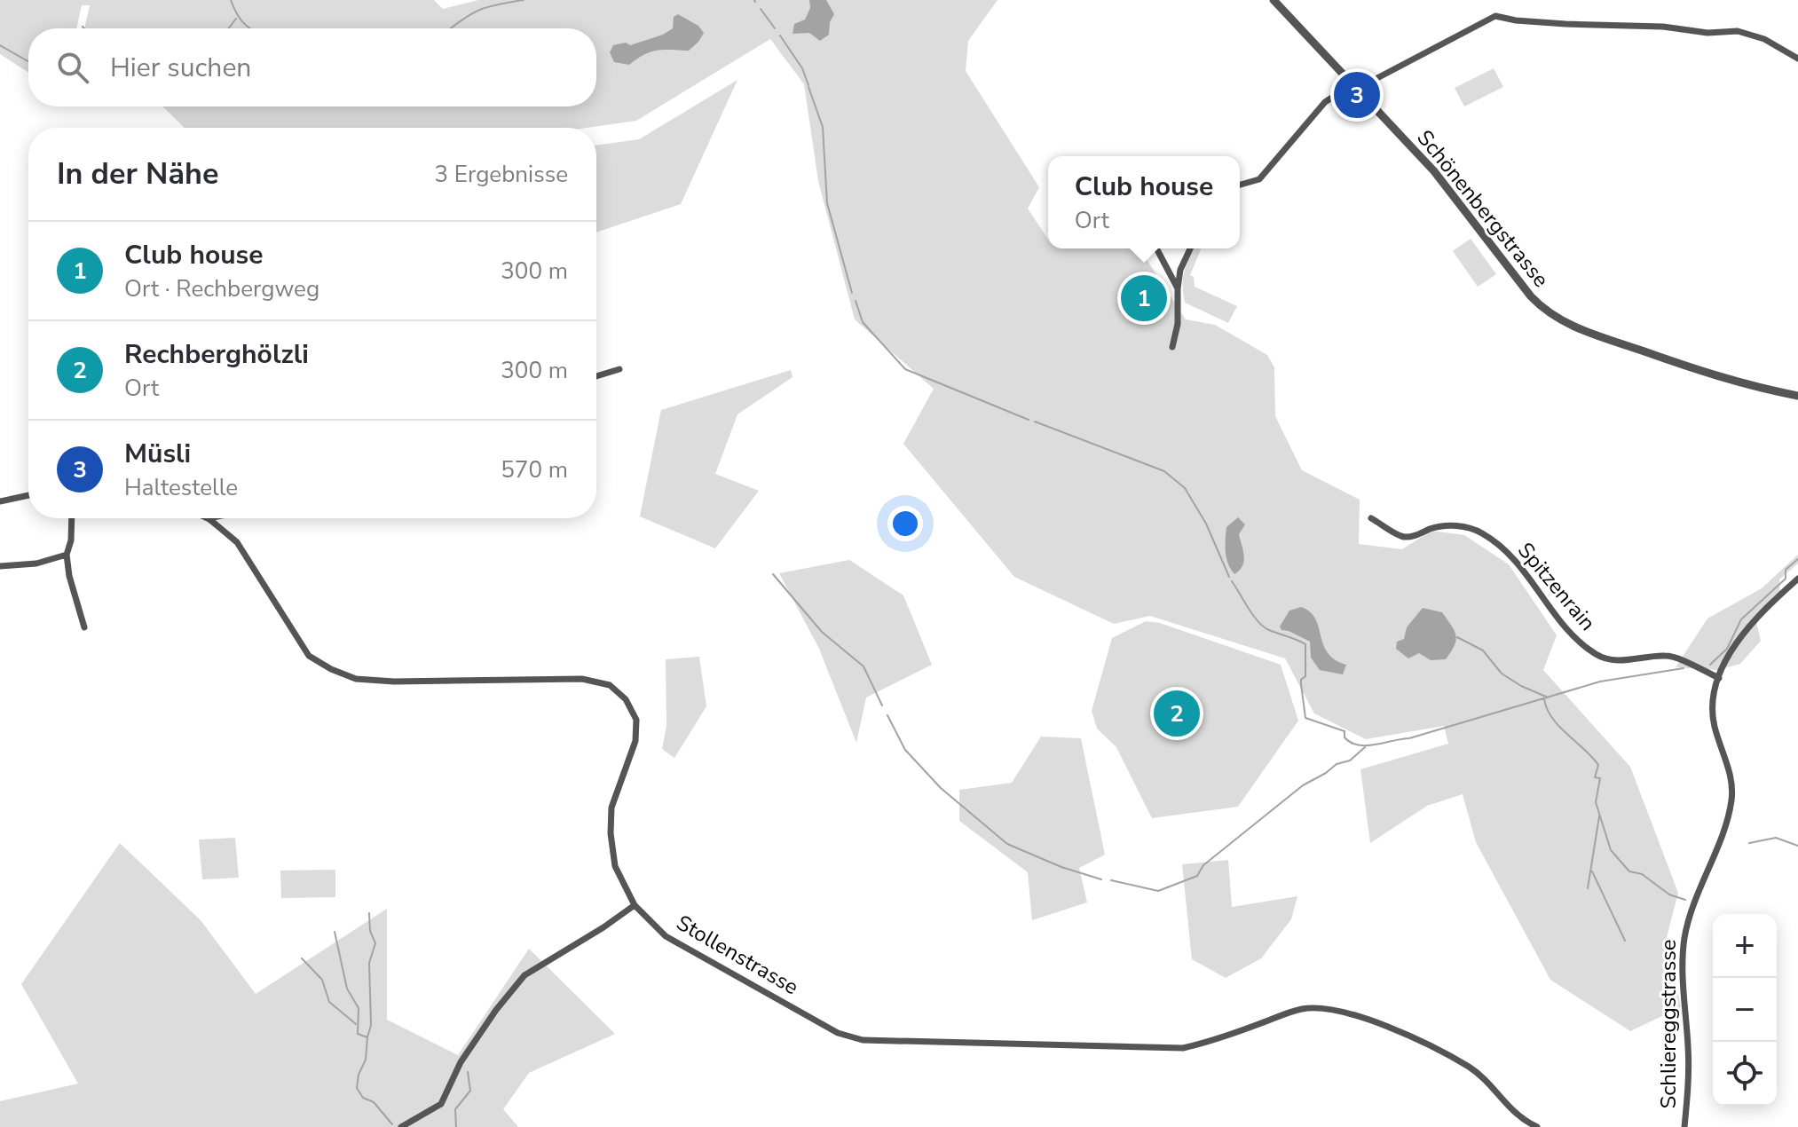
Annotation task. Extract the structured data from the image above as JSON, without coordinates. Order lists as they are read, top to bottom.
{
  "streets": {
    "street": [
      "Schönenbergstrasse",
      "Spitzenrain",
      "Stollenstrasse",
      "Schliereggstrasse"
    ]
  },
  "crossings": [
    ["Spitzenrain", "Schliereggstrasse"]
  ],
  "page": {
    "search": "Hier suchen",
    "pins": ["3", "1", "2"],
    "heading": ["In der Nähe", "3 Ergebnisse"],
    "popup": ["Club house", "Ort"],
    "list": [
      {
        "mark": "1",
        "name": "Club house",
        "note": "Ort · Rechbergweg",
        "value": "300 m"
      },
      {
        "mark": "2",
        "name": "Rechberghölzli",
        "note": "Ort",
        "value": "300 m"
      },
      {
        "mark": "3",
        "name": "Müsli",
        "note": "Haltestelle",
        "value": "570 m"
      }
    ],
    "map_buttons": ["+", "−"]
  }
}
